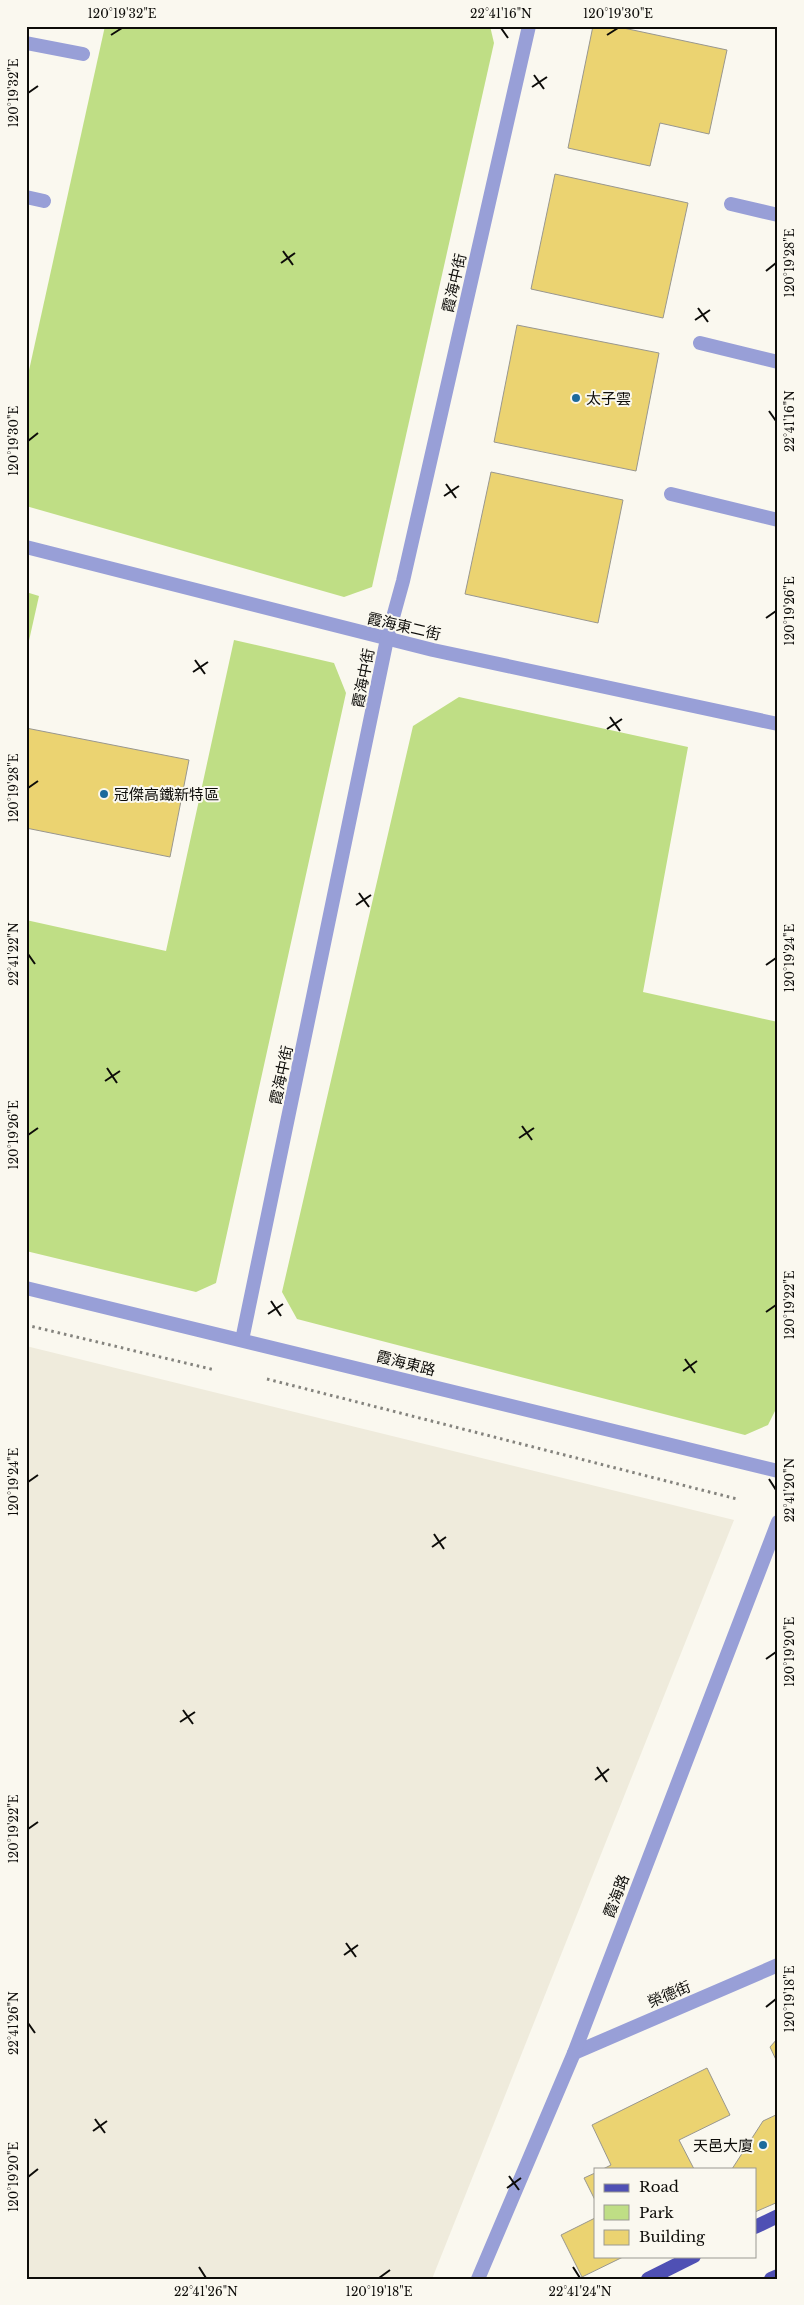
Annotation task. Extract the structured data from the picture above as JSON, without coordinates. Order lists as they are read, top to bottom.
{
  "streets": {
    "street": [
      "霞海中街",
      "霞海東二街",
      "霞海東路",
      "霞海路",
      "榮德街"
    ]
  },
  "crossings": [
    ["霞海中街", "霞海東二街"],
    ["霞海中街", "霞海東路"],
    ["霞海路", "榮德街"]
  ],
  "places": ["太子雲", "冠傑高鐵新特區", "天邑大廈"],
  "legend": ["Road", "Park", "Building"],
  "coordinates": [
    "120°19'32\"E",
    "22°41'16\"N",
    "120°19'30\"E",
    "120°19'28\"E",
    "120°19'26\"E",
    "22°41'22\"N",
    "120°19'24\"E",
    "120°19'22\"E",
    "22°41'20\"N",
    "120°19'20\"E",
    "120°19'18\"E",
    "22°41'26\"N",
    "22°41'24\"N"
  ]
}
